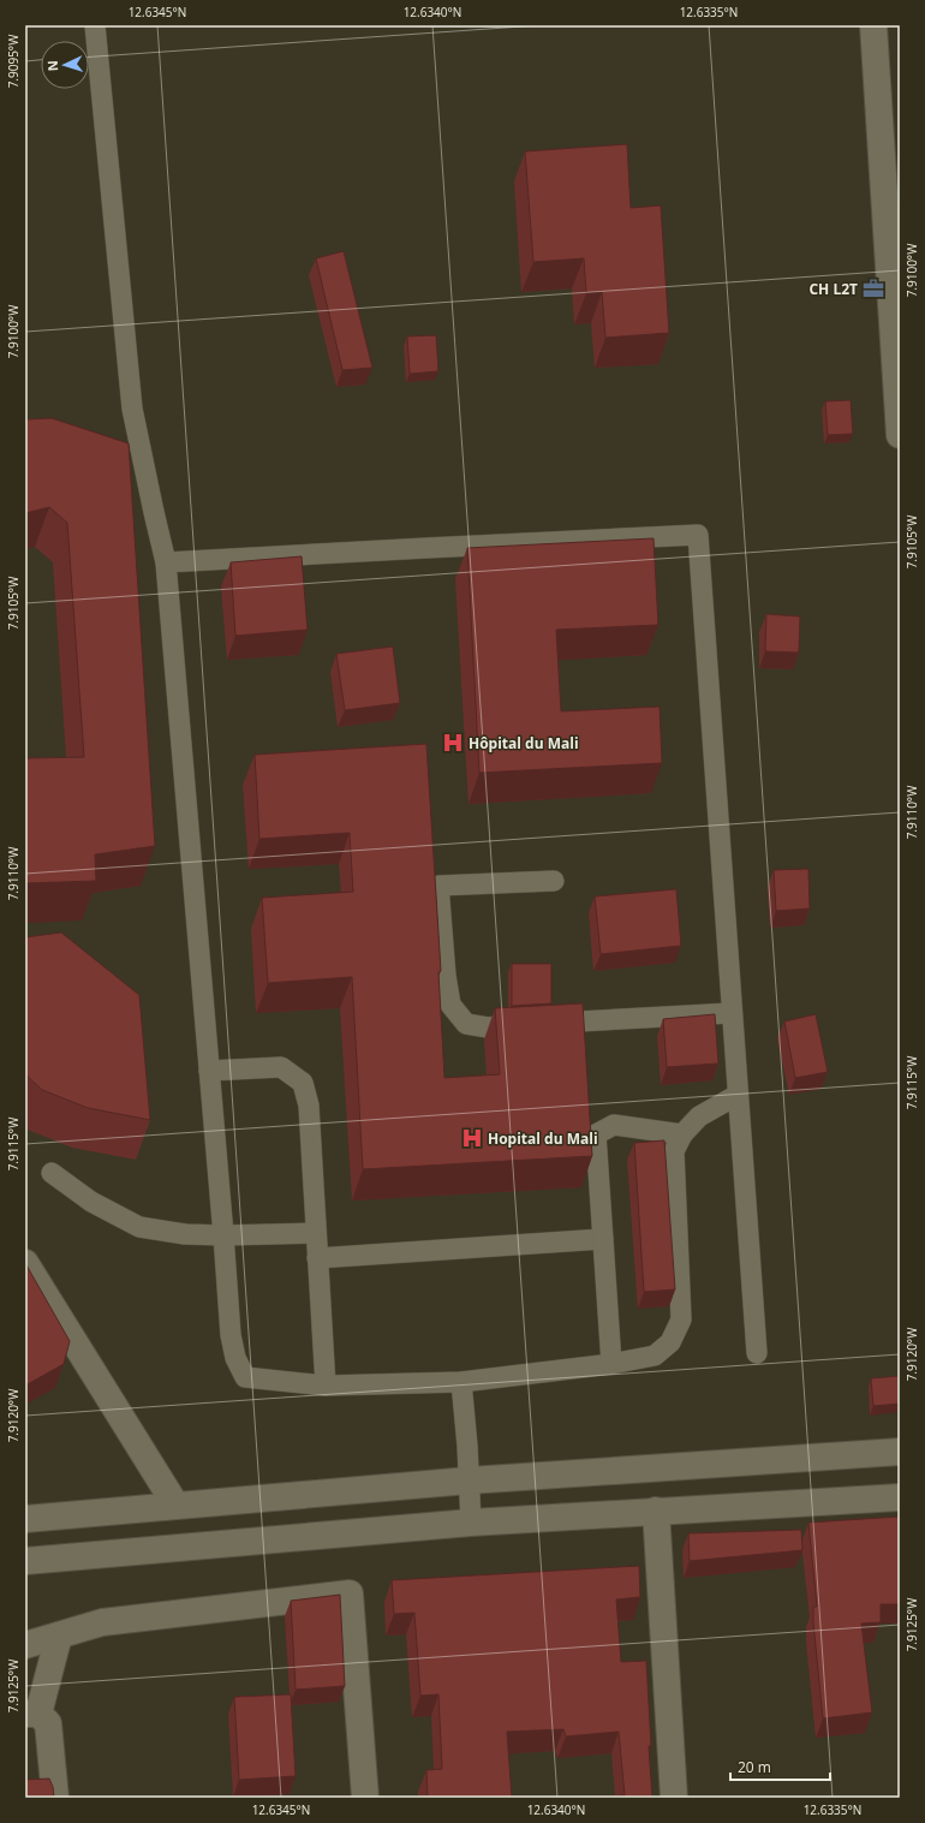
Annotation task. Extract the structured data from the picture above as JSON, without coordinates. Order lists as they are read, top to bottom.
{
  "places": {
    "office": ["CH L2T"],
    "hospital": ["Hôpital du Mali", "Hopital du Mali"]
  },
  "scale_bar": "20 m",
  "north": "left",
  "coordinates": [
    "12.6345°N",
    "12.6340°N",
    "12.6335°N",
    "7.9095°W",
    "7.9100°W",
    "7.9105°W",
    "7.9110°W",
    "7.9115°W",
    "7.9120°W",
    "7.9125°W"
  ]
}
